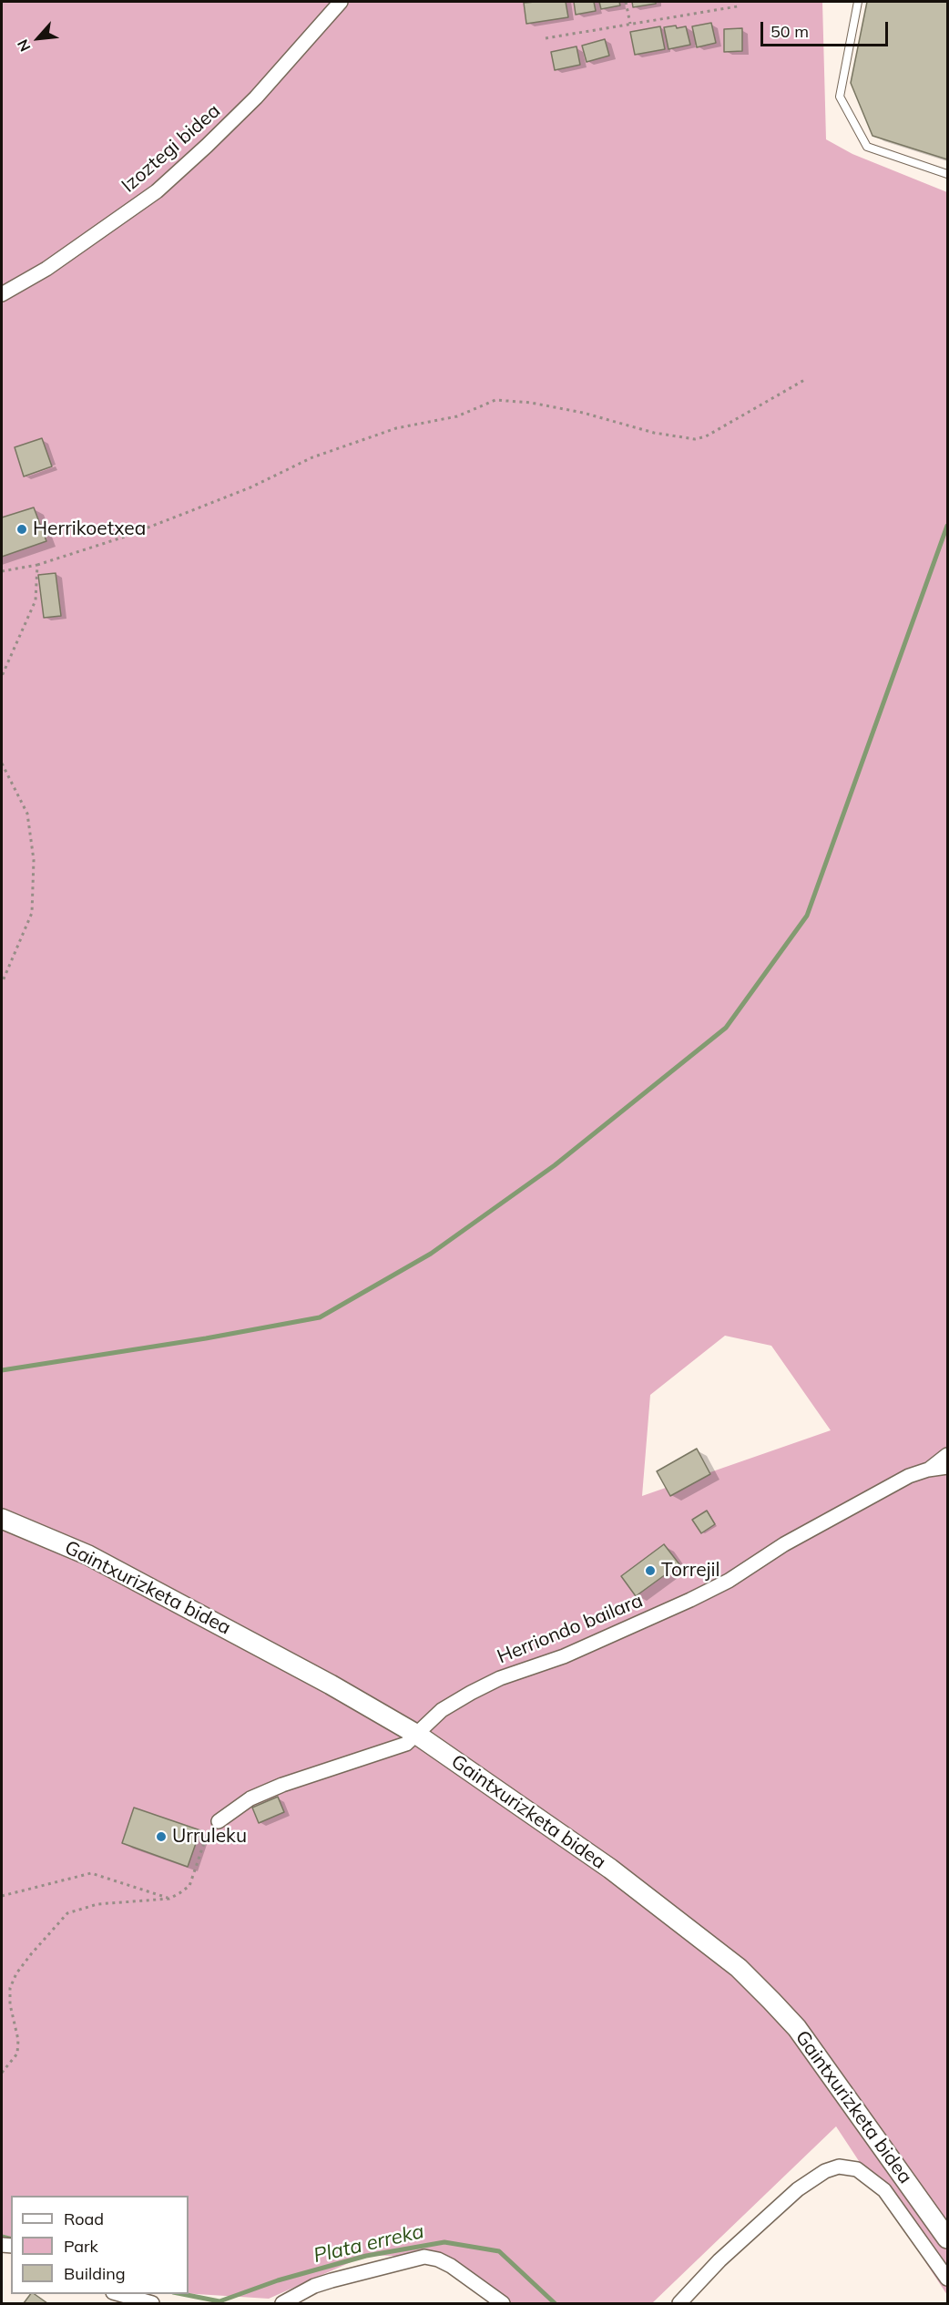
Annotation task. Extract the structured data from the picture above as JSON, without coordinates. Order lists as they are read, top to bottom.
{
  "streets": {
    "main road": ["Gaintxurizketa bidea"],
    "street": ["Izoztegi bidea", "Herriondo bailara"]
  },
  "crossings": [
    ["Gaintxurizketa bidea", "Herriondo bailara"]
  ],
  "water": ["Plata erreka"],
  "places": ["Herrikoetxea", "Torrejil", "Urruleku"],
  "legend": ["Road", "Park", "Building"],
  "scale_bar": "50 m",
  "north": "bottom left"
}
